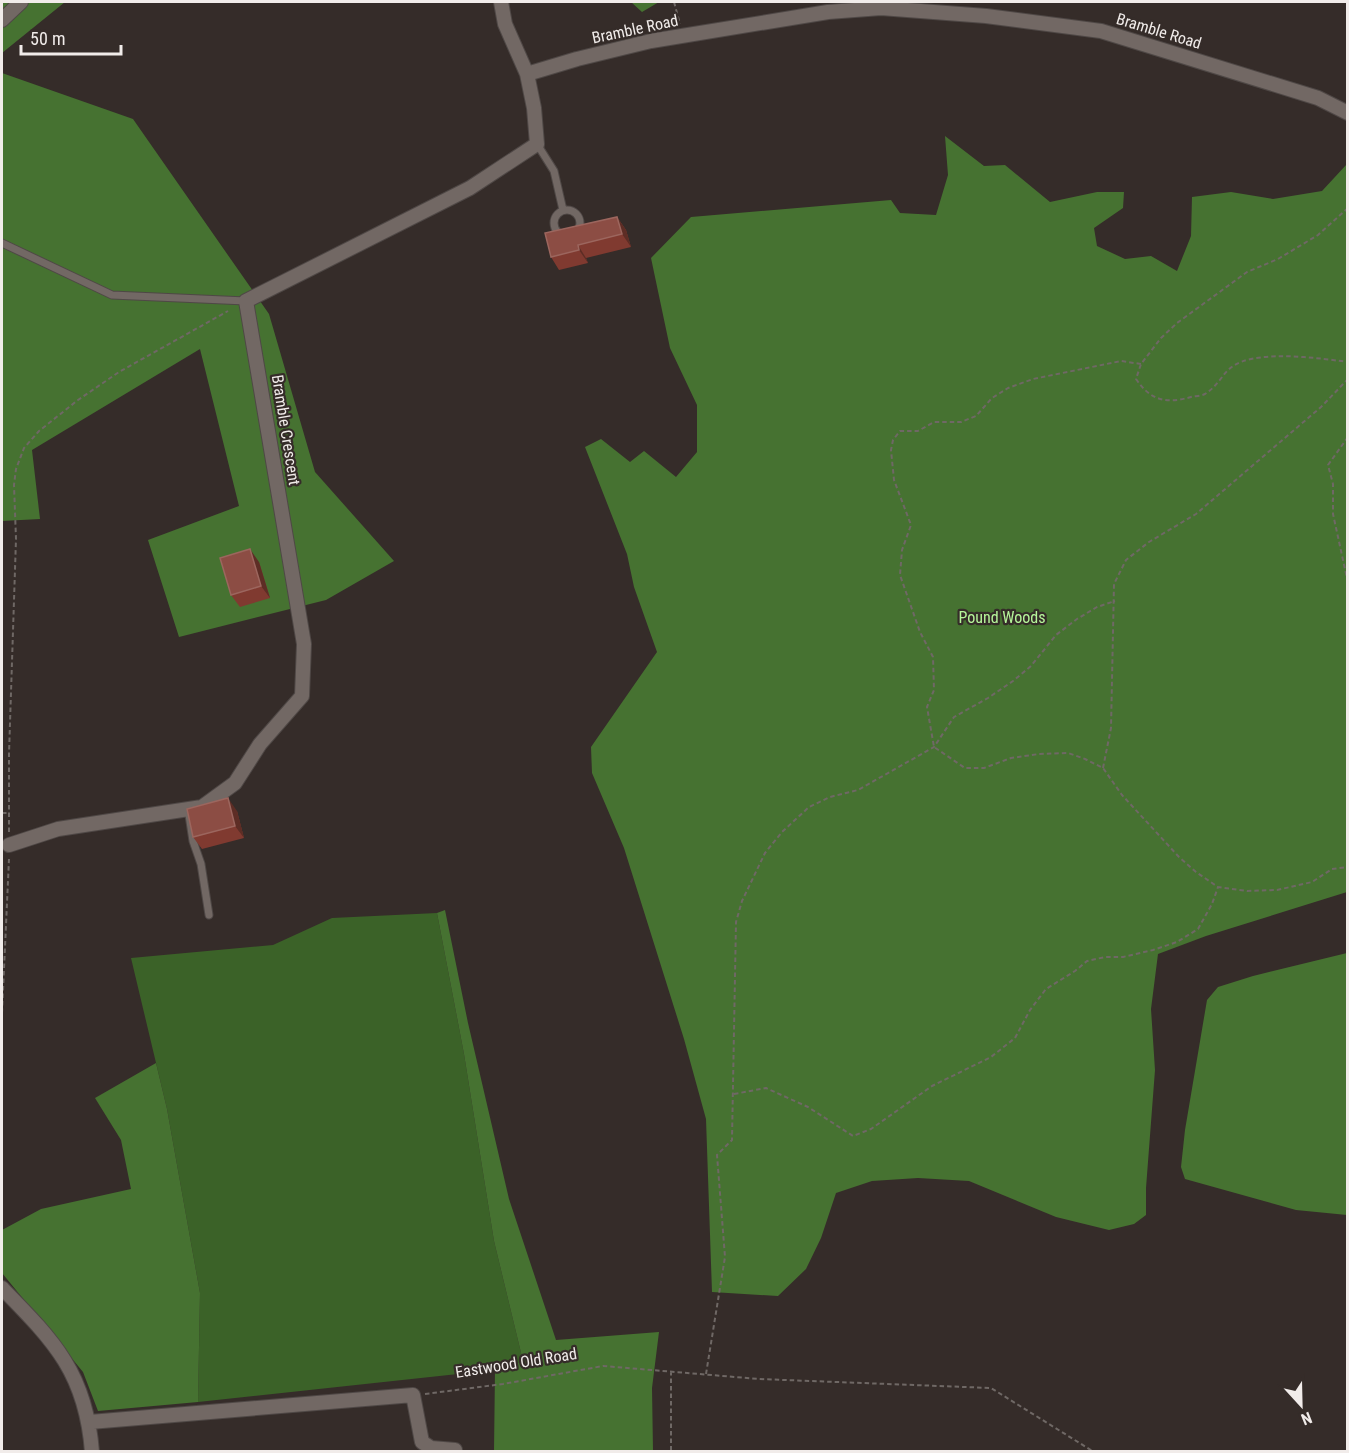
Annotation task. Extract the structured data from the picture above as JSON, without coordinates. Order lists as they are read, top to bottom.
{
  "streets": {
    "street": ["Bramble Road", "Bramble Crescent"],
    "path": ["Eastwood Old Road"]
  },
  "parks": ["Pound Woods"],
  "scale_bar": "50 m",
  "north": "bottom"
}
